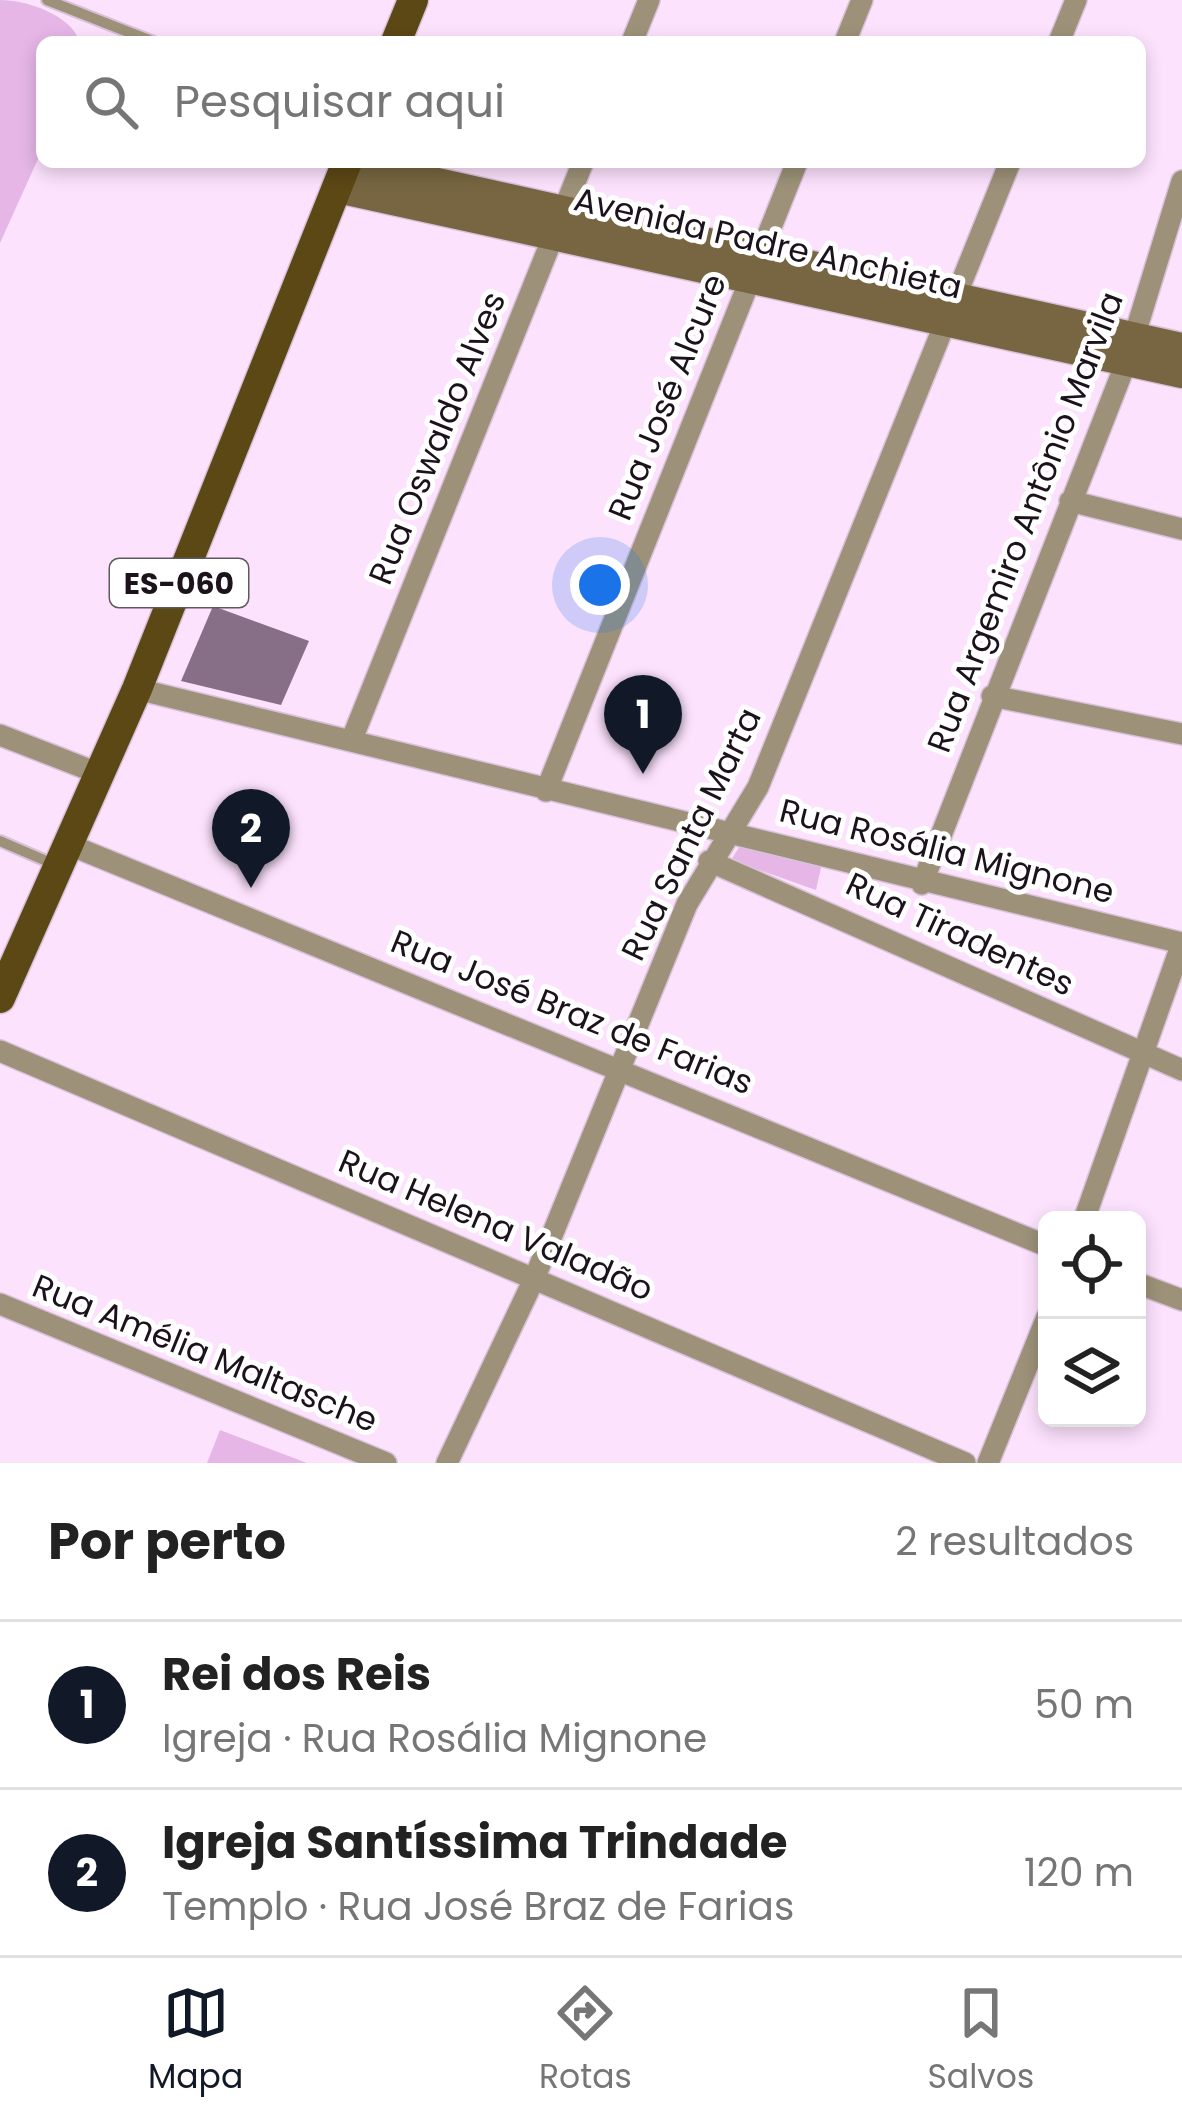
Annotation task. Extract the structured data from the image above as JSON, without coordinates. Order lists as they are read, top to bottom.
{
  "streets": {
    "main road": ["ES-060"],
    "street": [
      "Avenida Padre Anchieta",
      "Rua José Alcure",
      "Rua Oswaldo Alves",
      "Rua Argemiro Antônio Marvila",
      "Rua Santa Marta",
      "Rua Rosália Mignone",
      "Rua Tiradentes",
      "Rua José Braz de Farias",
      "Rua Helena Valadão",
      "Rua Amélia Maltasche"
    ]
  },
  "crossings": [
    ["Avenida Padre Anchieta", "Rua José Alcure"],
    ["Avenida Padre Anchieta", "Rua Oswaldo Alves"],
    ["Avenida Padre Anchieta", "Rua Argemiro Antônio Marvila"],
    ["Avenida Padre Anchieta", "ES-060"],
    ["Avenida Padre Anchieta", "Rua Santa Marta"],
    ["Rua José Alcure", "Rua Rosália Mignone"],
    ["Rua Oswaldo Alves", "Rua Rosália Mignone"],
    ["Rua Argemiro Antônio Marvila", "Rua Rosália Mignone"],
    ["ES-060", "Rua Rosália Mignone"],
    ["ES-060", "Rua José Braz de Farias"],
    ["Rua Santa Marta", "Rua Rosália Mignone"],
    ["Rua Santa Marta", "Rua Tiradentes"],
    ["Rua Santa Marta", "Rua José Braz de Farias"],
    ["Rua Santa Marta", "Rua Helena Valadão"]
  ],
  "page": {
    "search": "Pesquisar aqui",
    "pins": ["1", "2"],
    "heading": ["Por perto", "2 resultados"],
    "list": [
      {
        "mark": "1",
        "name": "Rei dos Reis",
        "note": "Igreja · Rua Rosália Mignone",
        "value": "50 m"
      },
      {
        "mark": "2",
        "name": "Igreja Santíssima Trindade",
        "note": "Templo · Rua José Braz de Farias",
        "value": "120 m"
      }
    ],
    "nav": ["Mapa", "Rotas", "Salvos"]
  }
}
